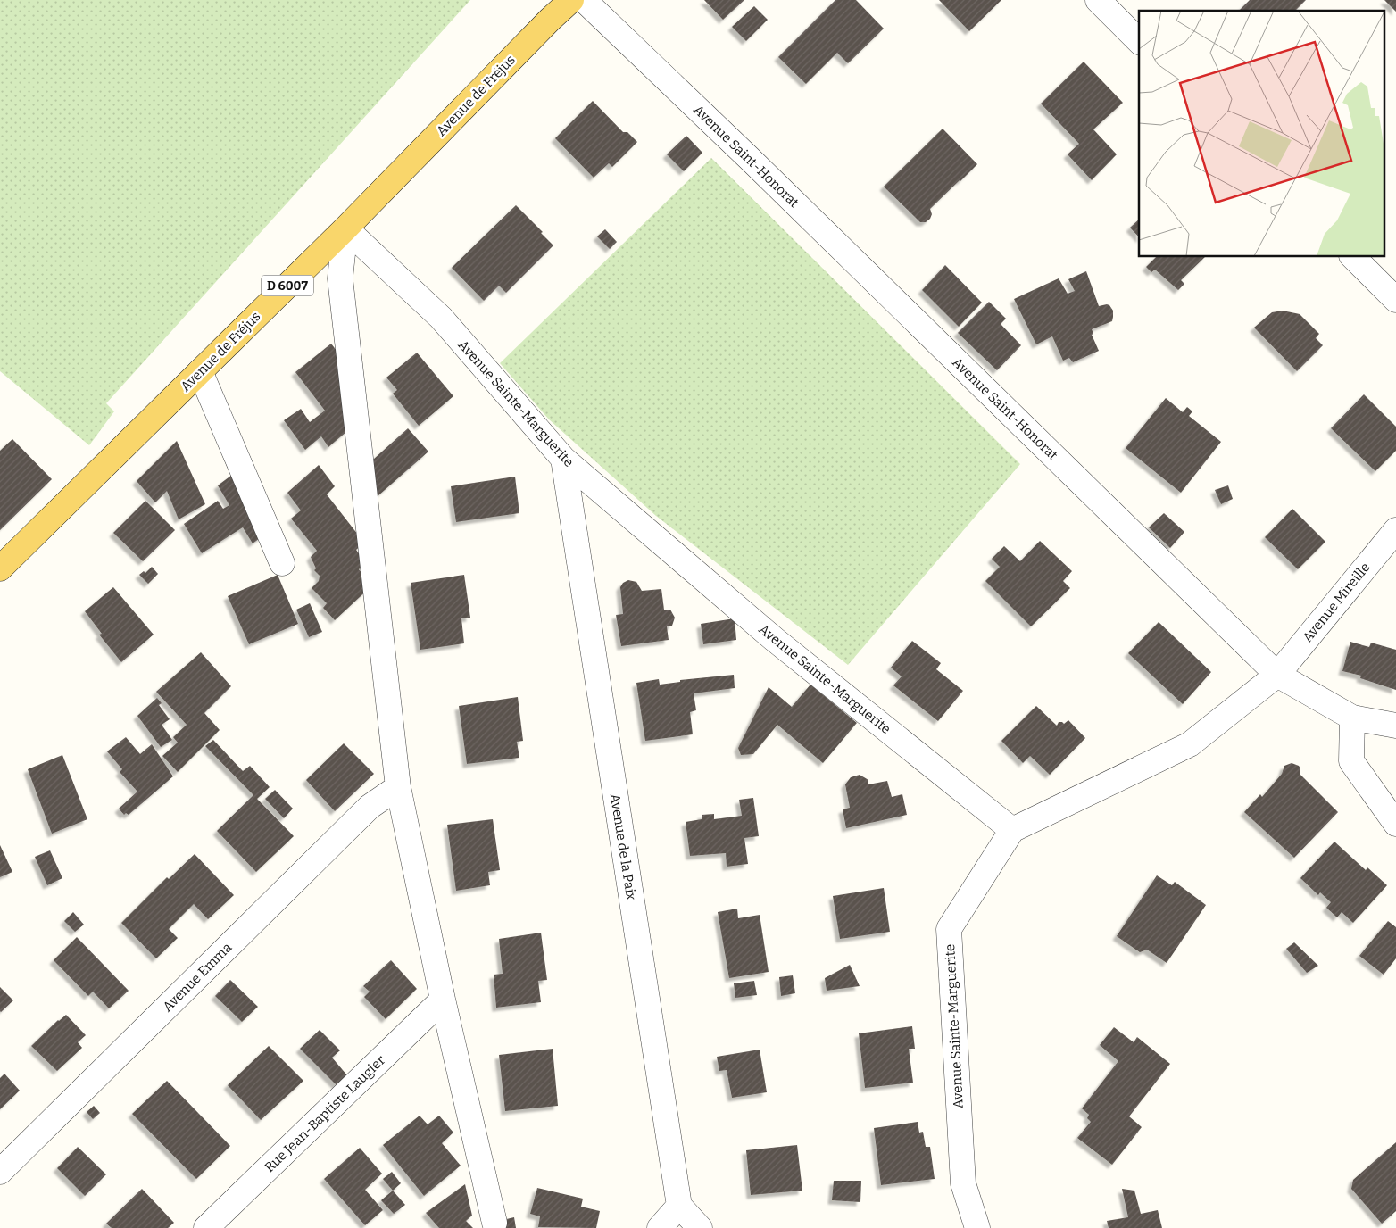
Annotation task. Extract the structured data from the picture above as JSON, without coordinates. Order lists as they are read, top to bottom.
{
  "streets": {
    "main road": ["Avenue de Fréjus", "D 6007"],
    "street": [
      "Avenue Saint-Honorat",
      "Avenue Sainte-Marguerite",
      "Avenue Mireille",
      "Avenue de la Paix",
      "Avenue Emma",
      "Rue Jean-Baptiste Laugier"
    ]
  },
  "crossings": [
    ["Avenue de Fréjus", "Avenue Sainte-Marguerite"],
    ["Avenue Saint-Honorat", "Avenue Mireille"],
    ["Avenue Sainte-Marguerite", "Avenue Mireille"],
    ["Avenue Sainte-Marguerite", "Avenue de la Paix"]
  ]
}
